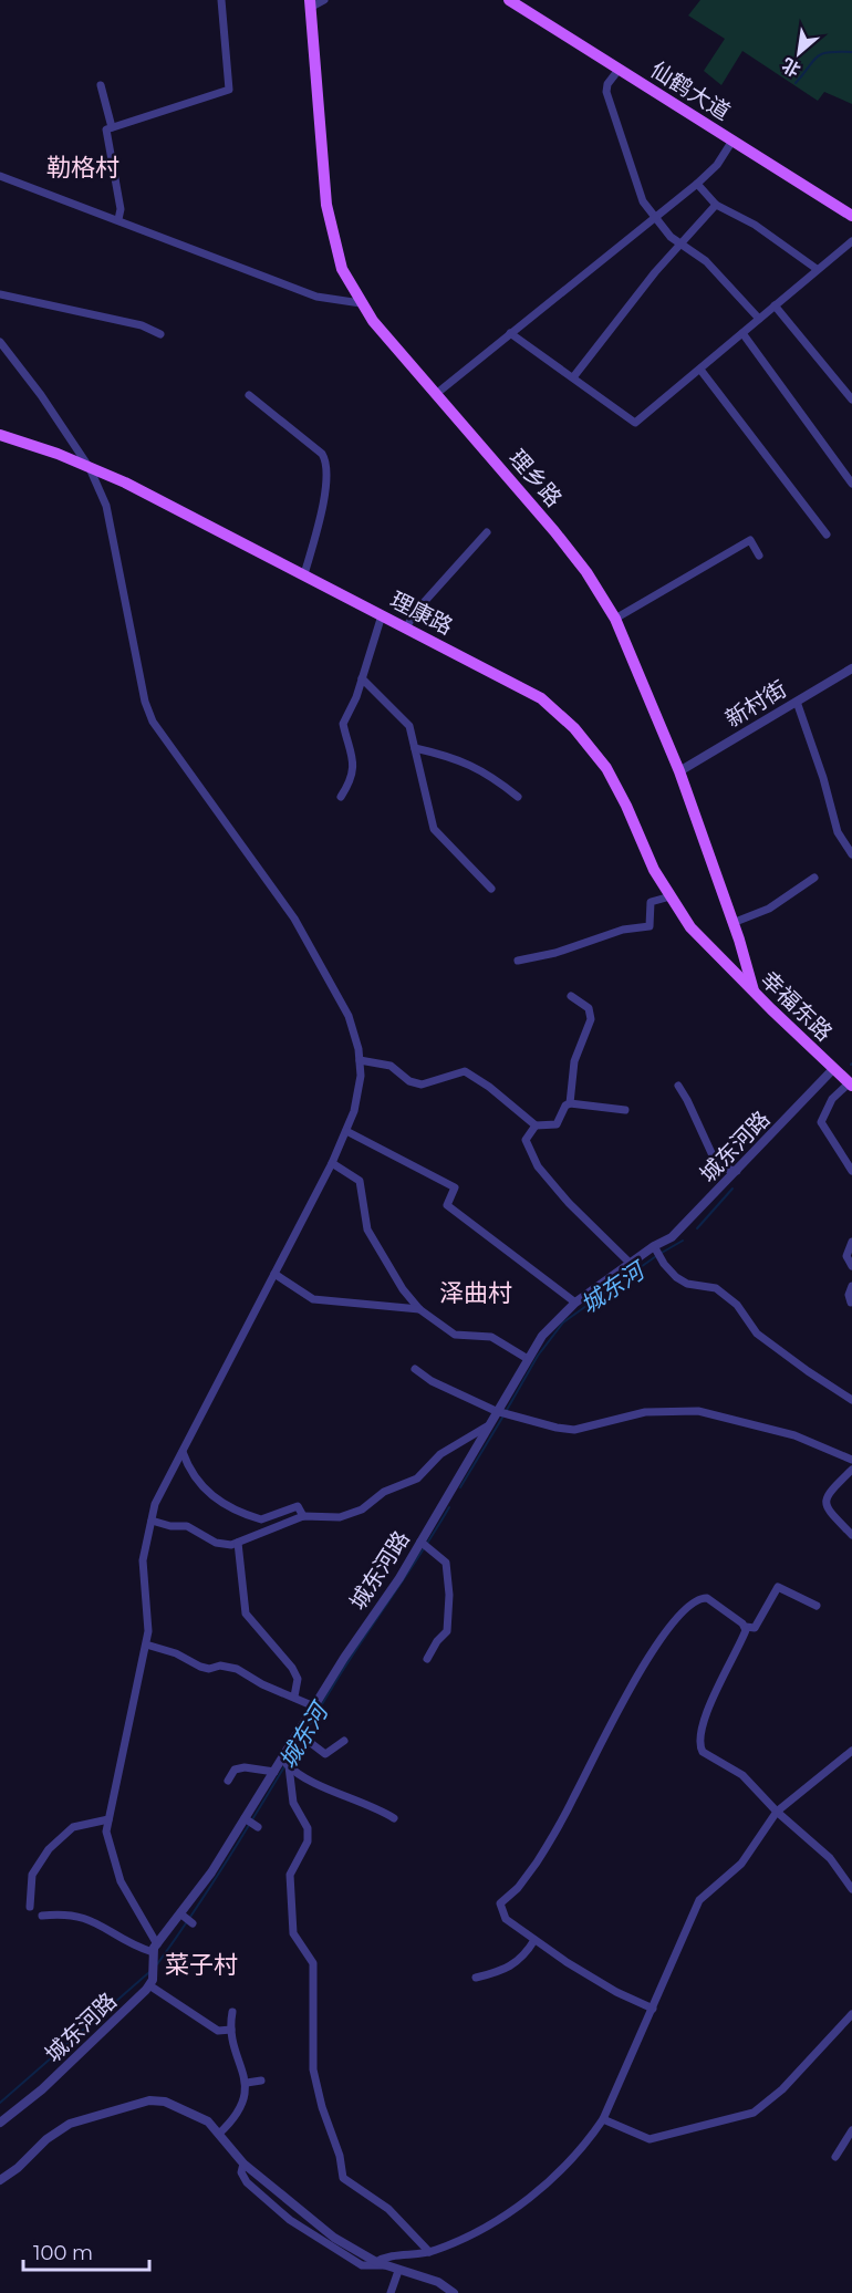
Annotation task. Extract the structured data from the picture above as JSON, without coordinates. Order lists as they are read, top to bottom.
{
  "streets": {
    "main road": [
      "仙鹤大道",
      "理乡路",
      "理康路",
      "幸福东路"
    ],
    "street": ["新村街", "城东河路"]
  },
  "crossings": [
    ["理乡路", "新村街"],
    ["理乡路", "幸福东路"],
    ["理康路", "幸福东路"],
    ["幸福东路", "城东河路"]
  ],
  "districts": ["勒格村", "泽曲村", "菜子村"],
  "water": ["城东河"],
  "scale_bar": "100 m",
  "north": "bottom left"
}
